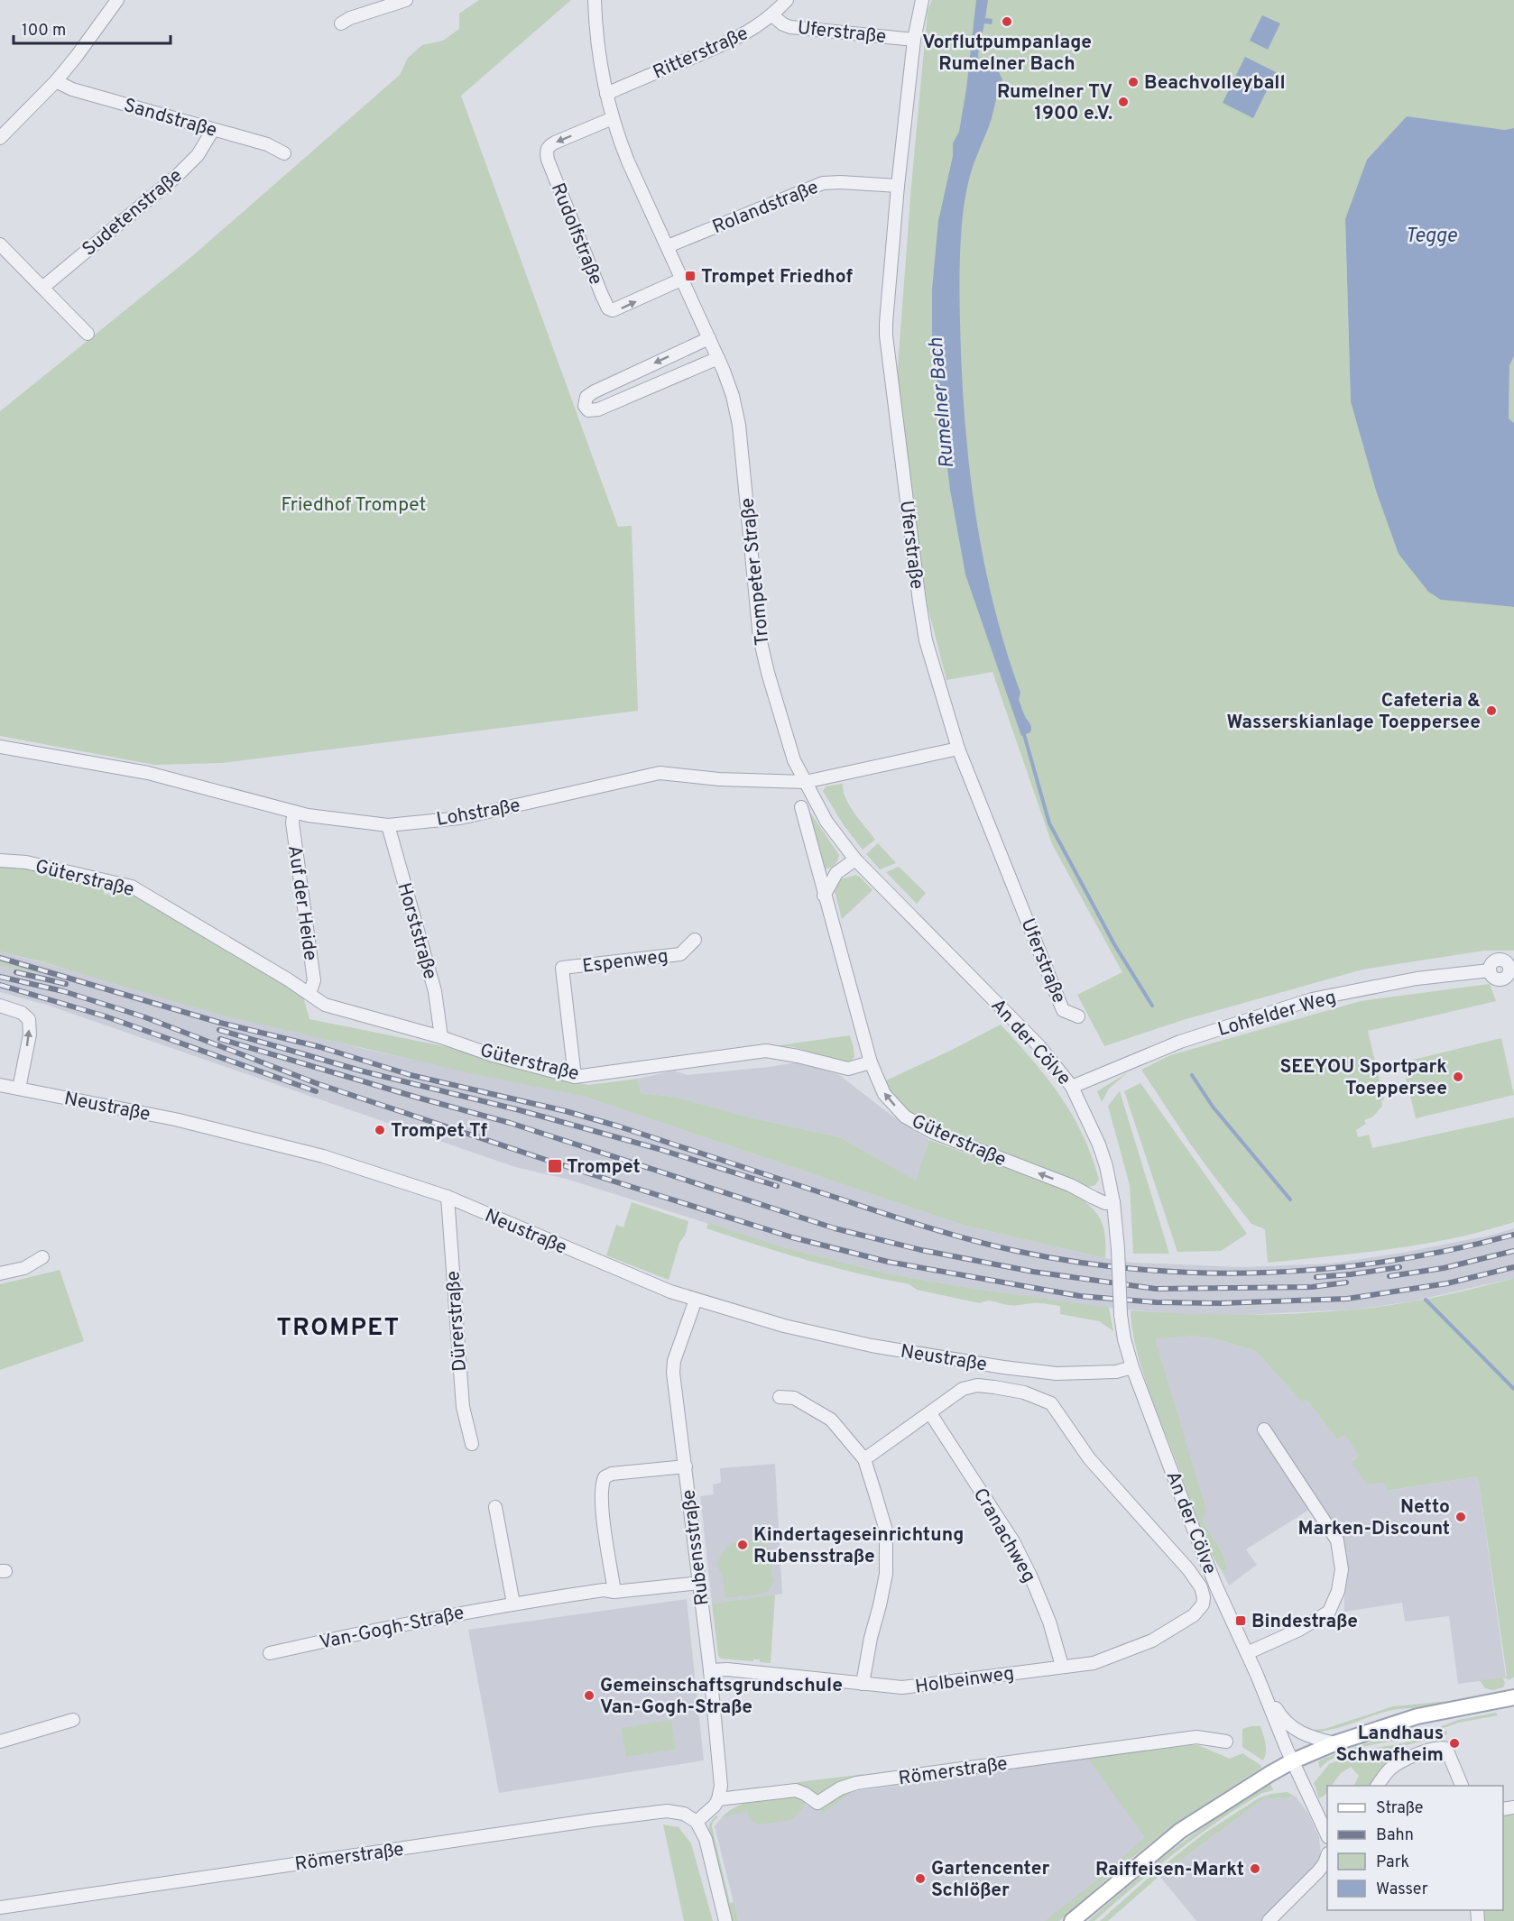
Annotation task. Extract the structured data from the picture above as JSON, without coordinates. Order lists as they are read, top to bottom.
{
  "streets": {
    "street": [
      "Uferstraße",
      "Ritterstraße",
      "Sandstraße",
      "Rolandstraße",
      "Sudetenstraße",
      "Rudolfstraße",
      "Trompeter Straße",
      "Lohstraße",
      "Güterstraße",
      "Auf der Heide",
      "Horststraße",
      "Espenweg",
      "Lohfelder Weg",
      "An der Cölve",
      "Neustraße",
      "Dürerstraße",
      "Cranachweg",
      "Rubensstraße",
      "Van-Gogh-Straße",
      "Holbeinweg",
      "Römerstraße"
    ]
  },
  "crossings": [
    ["Uferstraße", "Ritterstraße"],
    ["Uferstraße", "Rolandstraße"],
    ["Uferstraße", "Lohstraße"],
    ["Ritterstraße", "Trompeter Straße"],
    ["Sandstraße", "Sudetenstraße"],
    ["Rolandstraße", "Trompeter Straße"],
    ["Rudolfstraße", "Trompeter Straße"],
    ["Trompeter Straße", "Lohstraße"],
    ["Trompeter Straße", "An der Cölve"],
    ["Lohstraße", "Auf der Heide"],
    ["Lohstraße", "Horststraße"],
    ["Lohstraße", "An der Cölve"],
    ["Güterstraße", "Auf der Heide"],
    ["Güterstraße", "Horststraße"],
    ["Güterstraße", "Espenweg"],
    ["Güterstraße", "An der Cölve"],
    ["Lohfelder Weg", "An der Cölve"],
    ["An der Cölve", "Neustraße"],
    ["Neustraße", "Dürerstraße"],
    ["Neustraße", "Rubensstraße"],
    ["Cranachweg", "Holbeinweg"],
    ["Rubensstraße", "Van-Gogh-Straße"],
    ["Rubensstraße", "Holbeinweg"],
    ["Rubensstraße", "Römerstraße"]
  ],
  "districts": ["TROMPET"],
  "water": ["Tegge", "Rumelner Bach"],
  "parks": ["Friedhof Trompet"],
  "places": {
    "other": [
      "Vorflutpumpanlage Rumelner Bach",
      "Beachvolleyball",
      "Rumelner TV 1900 e.V.",
      "Cafeteria & Wasserskianlage Toeppersee",
      "SEEYOU Sportpark Toeppersee",
      "Trompet Tf",
      "Netto Marken-Discount",
      "Kindertageseinrichtung Rubensstraße",
      "Gemeinschaftsgrundschule Van-Gogh-Straße",
      "Landhaus Schwafheim",
      "Raiffeisen-Markt",
      "Gartencenter Schlößer"
    ],
    "transit": ["Trompet Friedhof", "Trompet", "Bindestraße"]
  },
  "legend": [
    "Straße",
    "Bahn",
    "Park",
    "Wasser"
  ],
  "scale_bar": "100 m"
}
